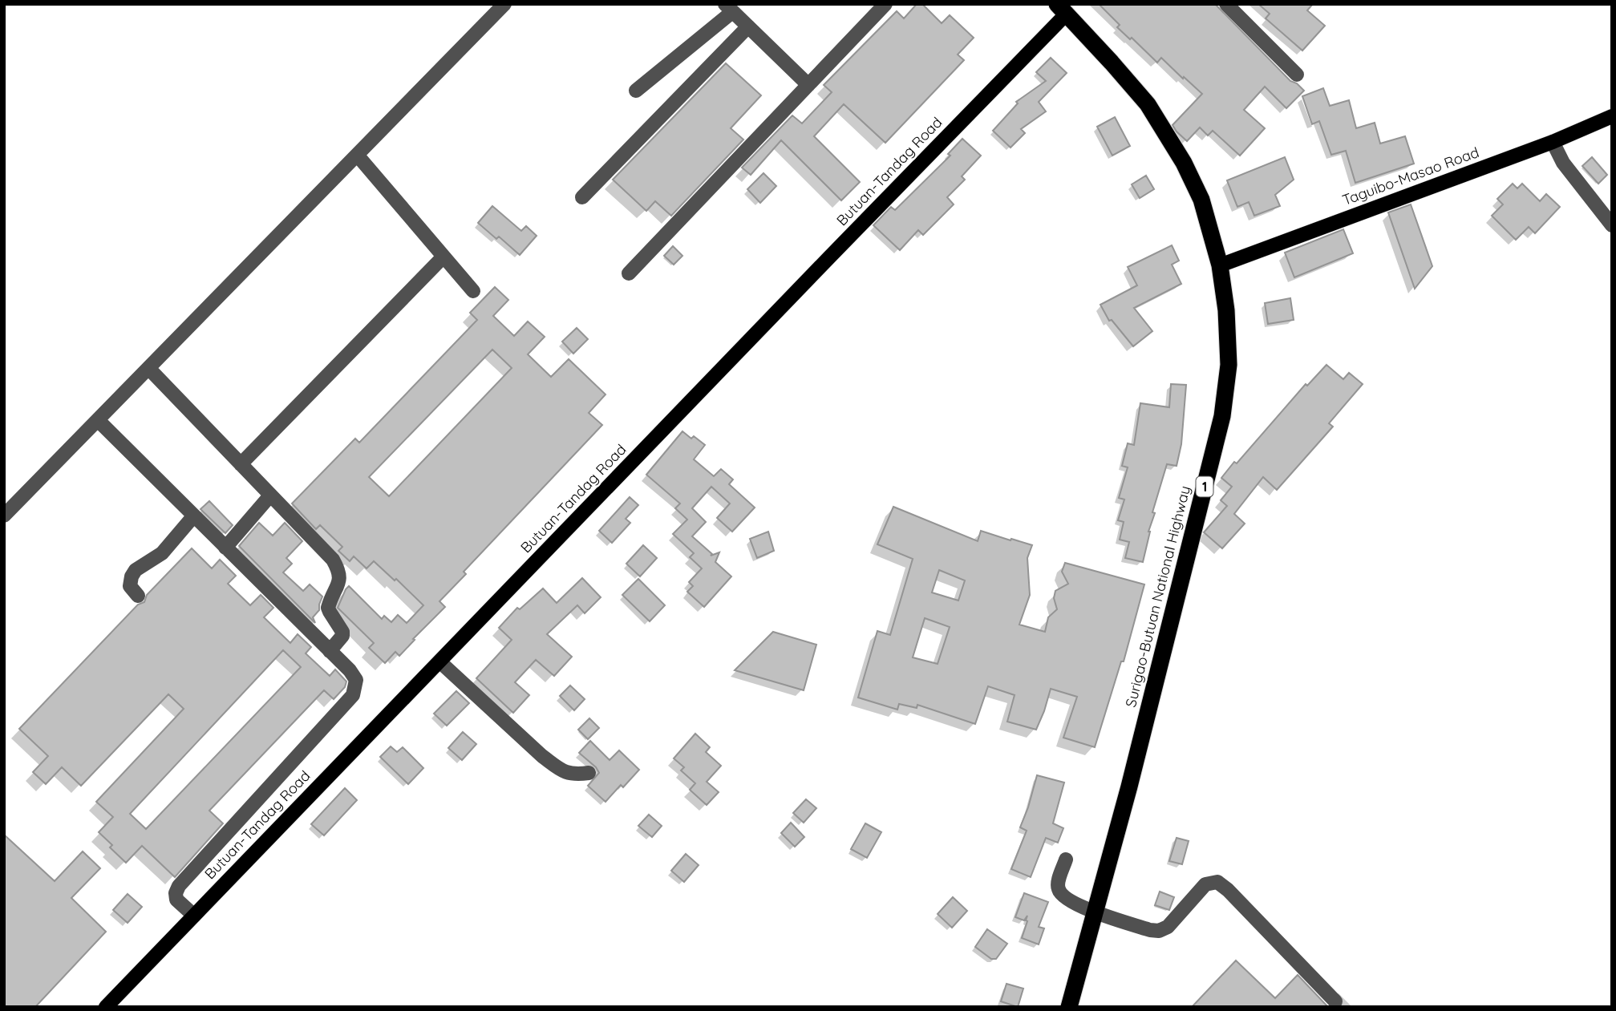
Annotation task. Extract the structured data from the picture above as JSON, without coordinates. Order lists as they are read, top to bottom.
{
  "streets": {
    "highway": ["1", "Surigao-Butuan National Highway"],
    "main road": ["Butuan-Tandag Road", "Taguibo-Masao Road"]
  },
  "crossings": [
    ["Butuan-Tandag Road", "Surigao-Butuan National Highway"],
    ["Taguibo-Masao Road", "Surigao-Butuan National Highway"]
  ]
}
